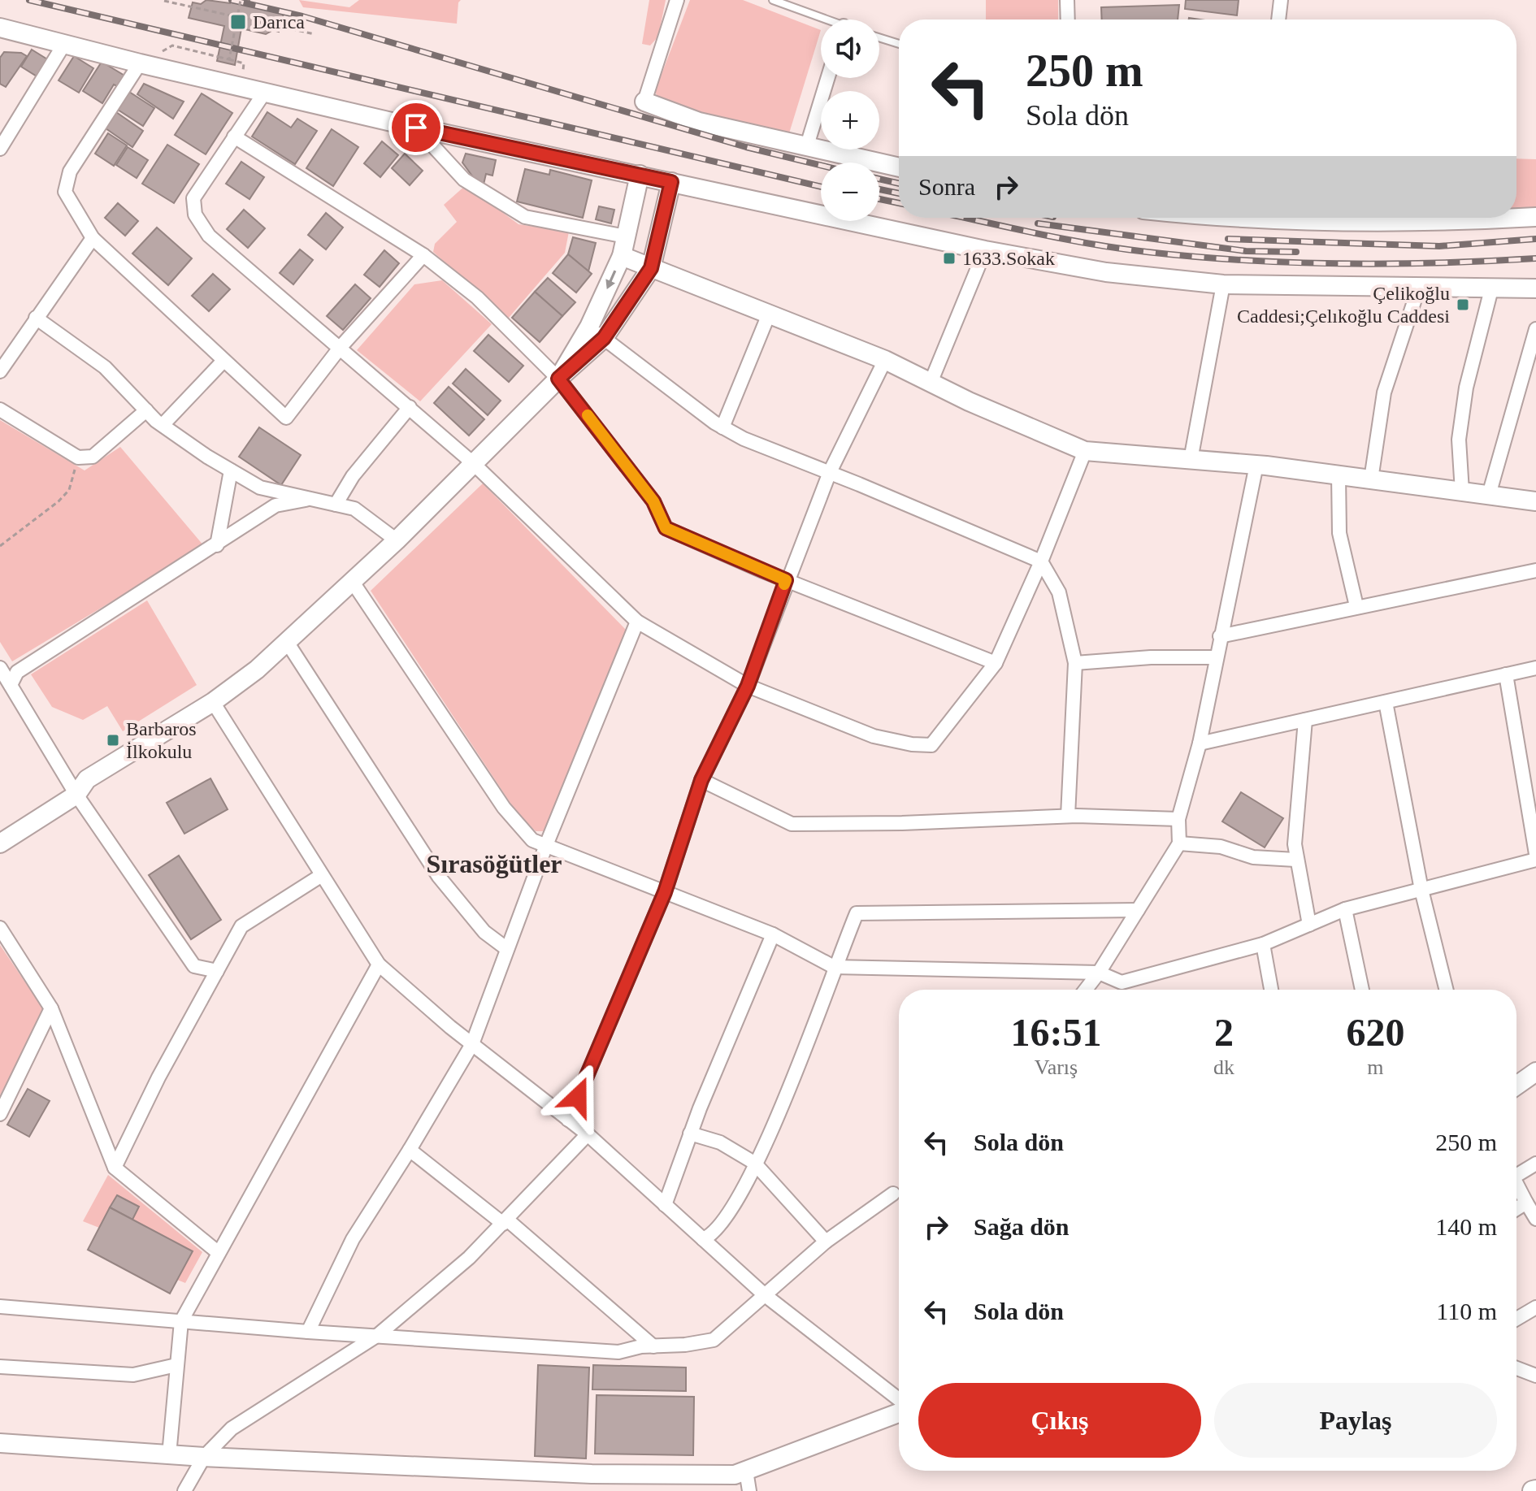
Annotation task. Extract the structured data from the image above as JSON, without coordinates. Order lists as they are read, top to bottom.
{
  "districts": ["Sırasöğütler"],
  "places": {
    "transit": [
      "Darıca",
      "1633.Sokak",
      "Çelikoğlu Caddesi;Çelıkoğlu Caddesi",
      "Barbaros İlkokulu"
    ]
  },
  "page": {
    "map_buttons": ["+", "−"],
    "turn": ["250 m", "Sola dön"],
    "then": "Sonra",
    "eta": [
      "16:51",
      "Varış",
      "2",
      "dk",
      "620",
      "m"
    ],
    "list": [
      {
        "name": "Sola dön",
        "value": "250 m"
      },
      {
        "name": "Sağa dön",
        "value": "140 m"
      },
      {
        "name": "Sola dön",
        "value": "110 m"
      }
    ],
    "buttons": ["Çıkış", "Paylaş"]
  }
}
